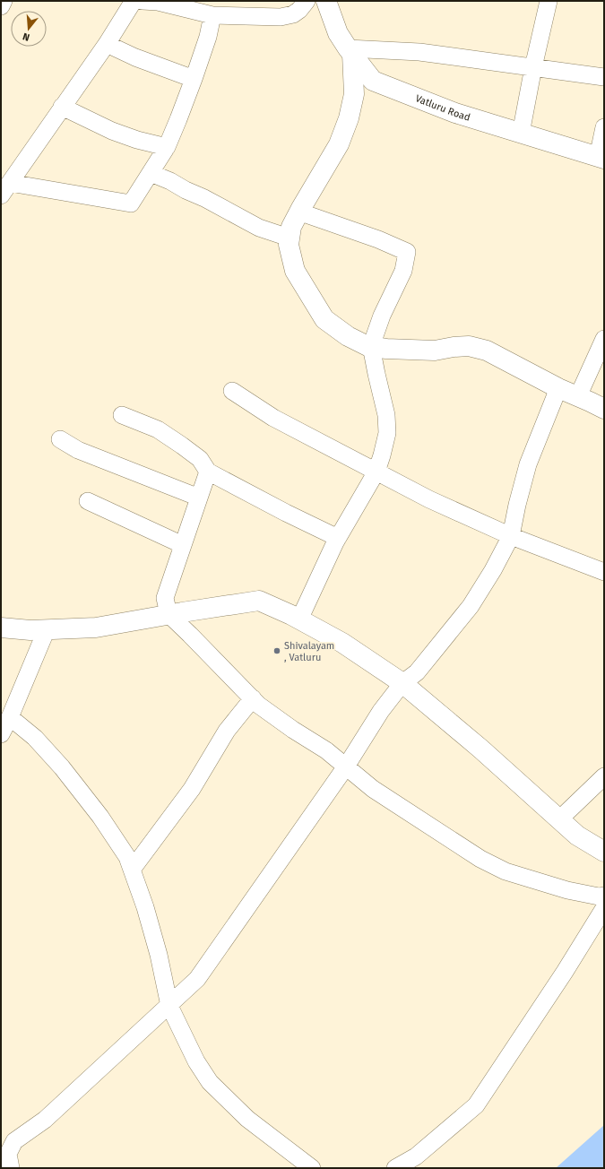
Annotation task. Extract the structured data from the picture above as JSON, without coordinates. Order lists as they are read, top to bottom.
{
  "streets": {
    "street": ["Vatluru Road"]
  },
  "places": ["Shivalayam , Vatluru"],
  "north": "bottom"
}
